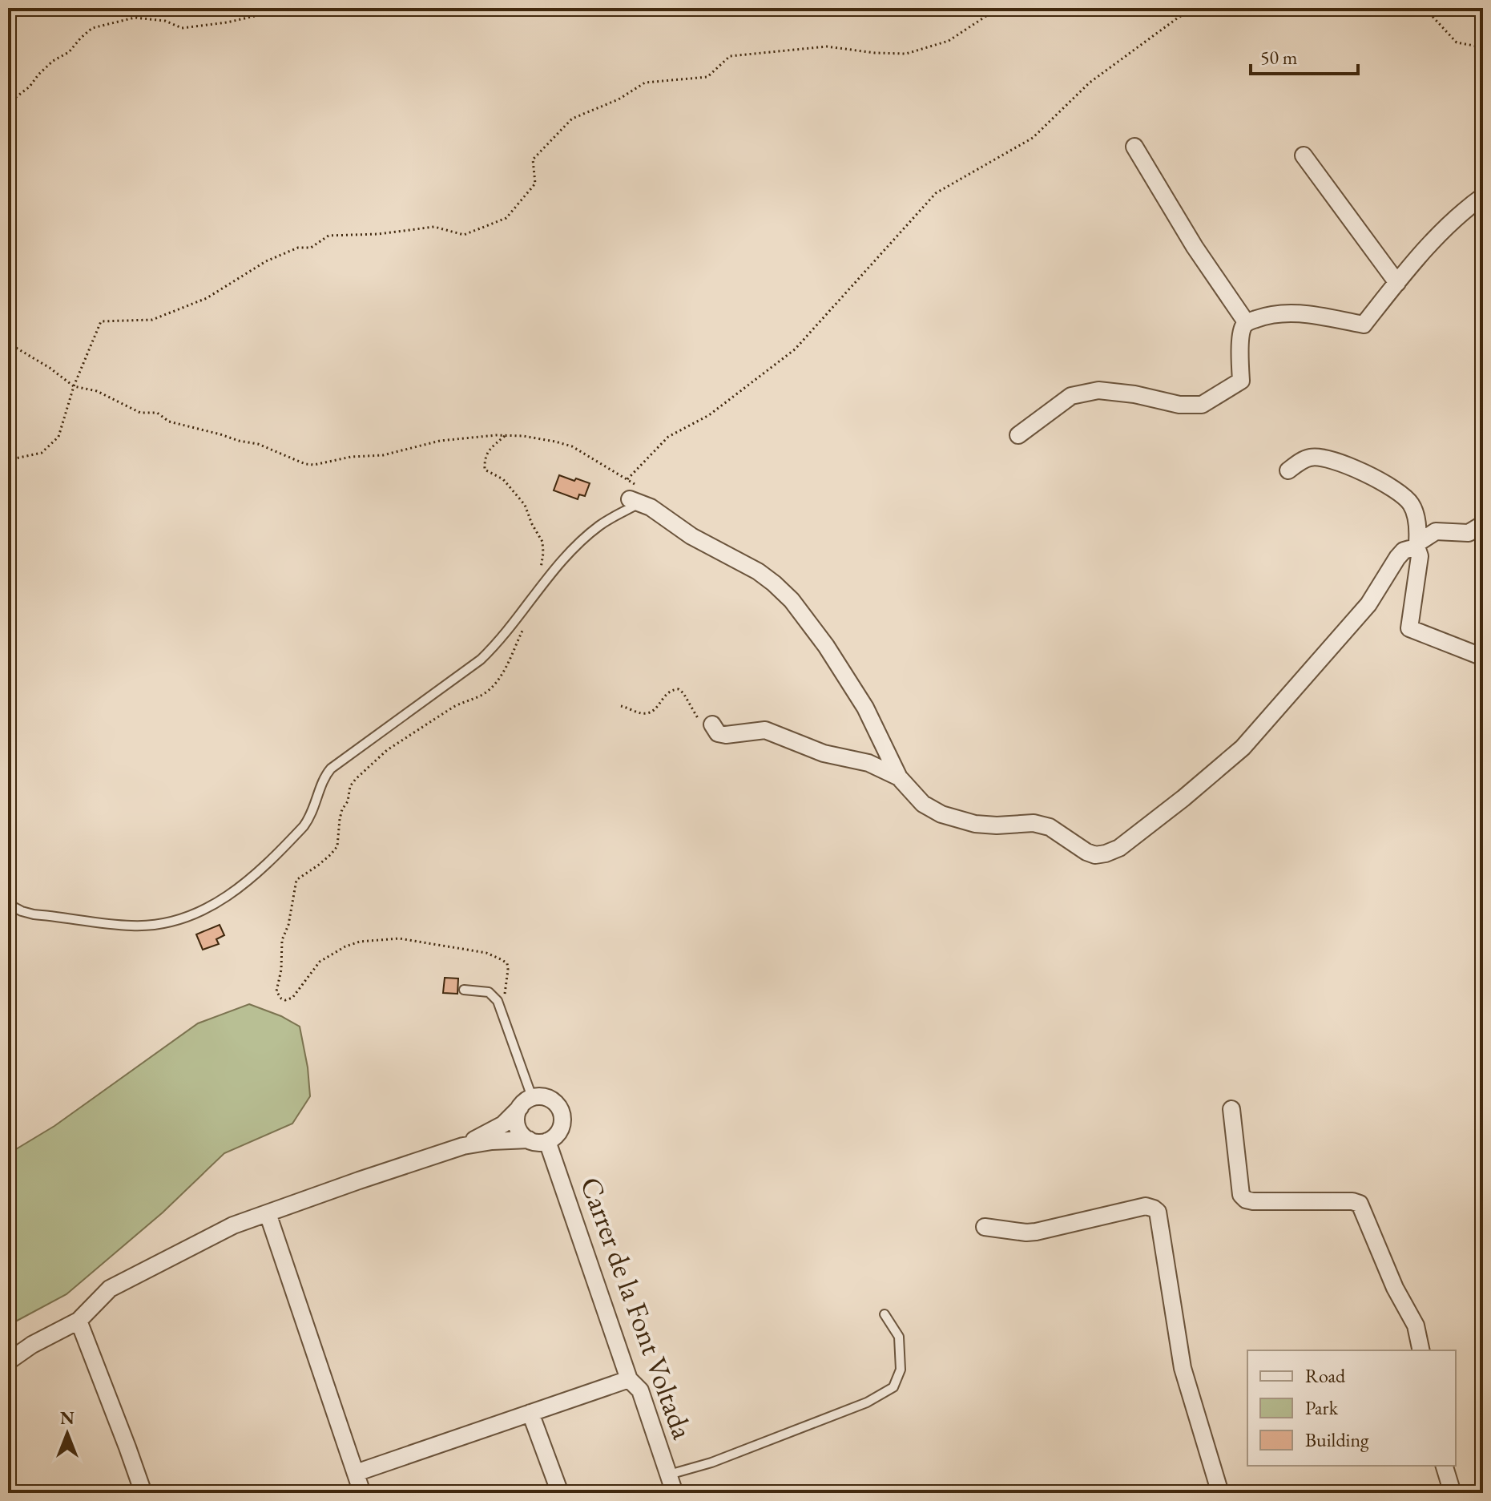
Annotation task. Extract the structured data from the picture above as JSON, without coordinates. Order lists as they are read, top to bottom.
{
  "streets": {
    "street": ["Carrer de la Font Voltada"]
  },
  "legend": ["Road", "Park", "Building"],
  "scale_bar": "50 m",
  "north": "top"
}
